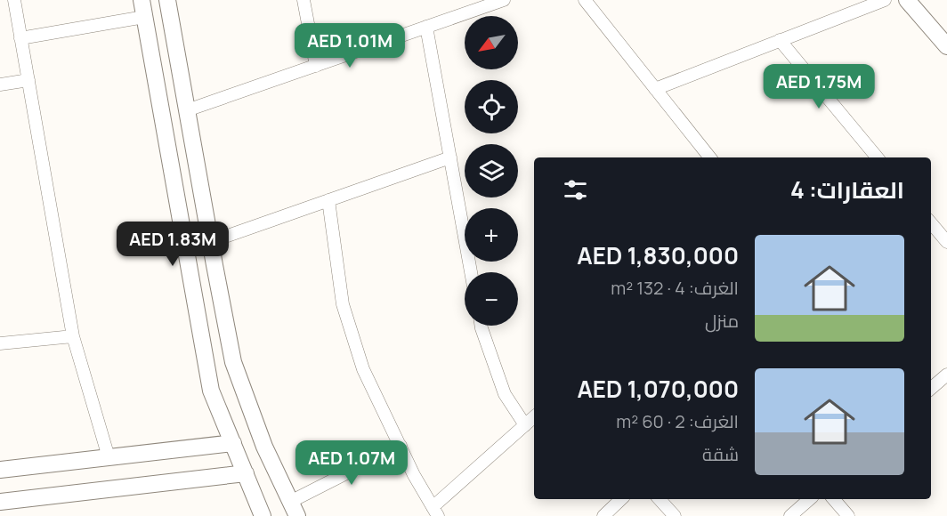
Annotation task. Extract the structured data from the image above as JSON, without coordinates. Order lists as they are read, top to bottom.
{
  "north": "bottom left",
  "page": {
    "map_buttons": ["+", "−"],
    "price": [
      "AED 1.01M",
      "AED 1.75M",
      "AED 1.83M",
      "AED 1.07M"
    ],
    "heading": "العقارات: 4",
    "list": [
      {
        "name": "AED 1,830,000",
        "note": "الغرف: 4 · 132 m² · منزل"
      },
      {
        "name": "AED 1,070,000",
        "note": "الغرف: 2 · 60 m² · شقة"
      }
    ]
  }
}
